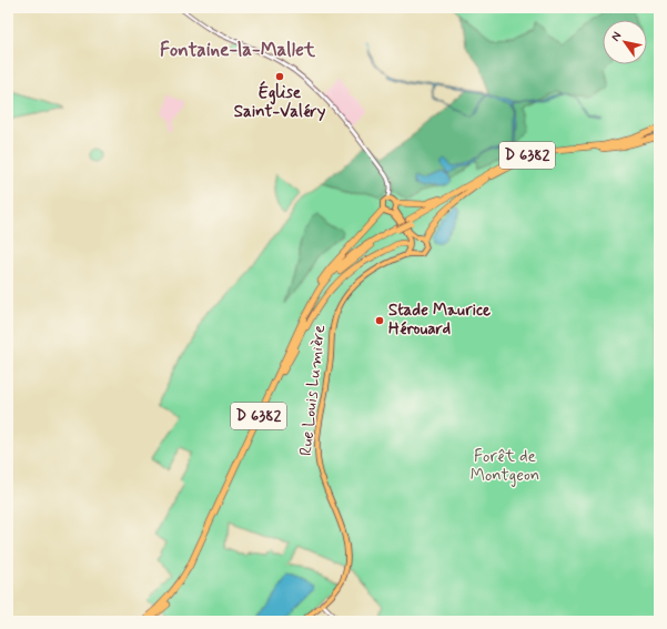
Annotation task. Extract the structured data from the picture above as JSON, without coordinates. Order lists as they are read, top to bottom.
{
  "streets": {
    "highway": ["D 6382"],
    "main road": ["Rue Louis Lumière"]
  },
  "districts": ["Fontaine-la-Mallet"],
  "parks": ["Forêt de Montgeon"],
  "places": ["Église Saint-Valéry", "Stade Maurice Hérouard"],
  "north": "top left"
}
